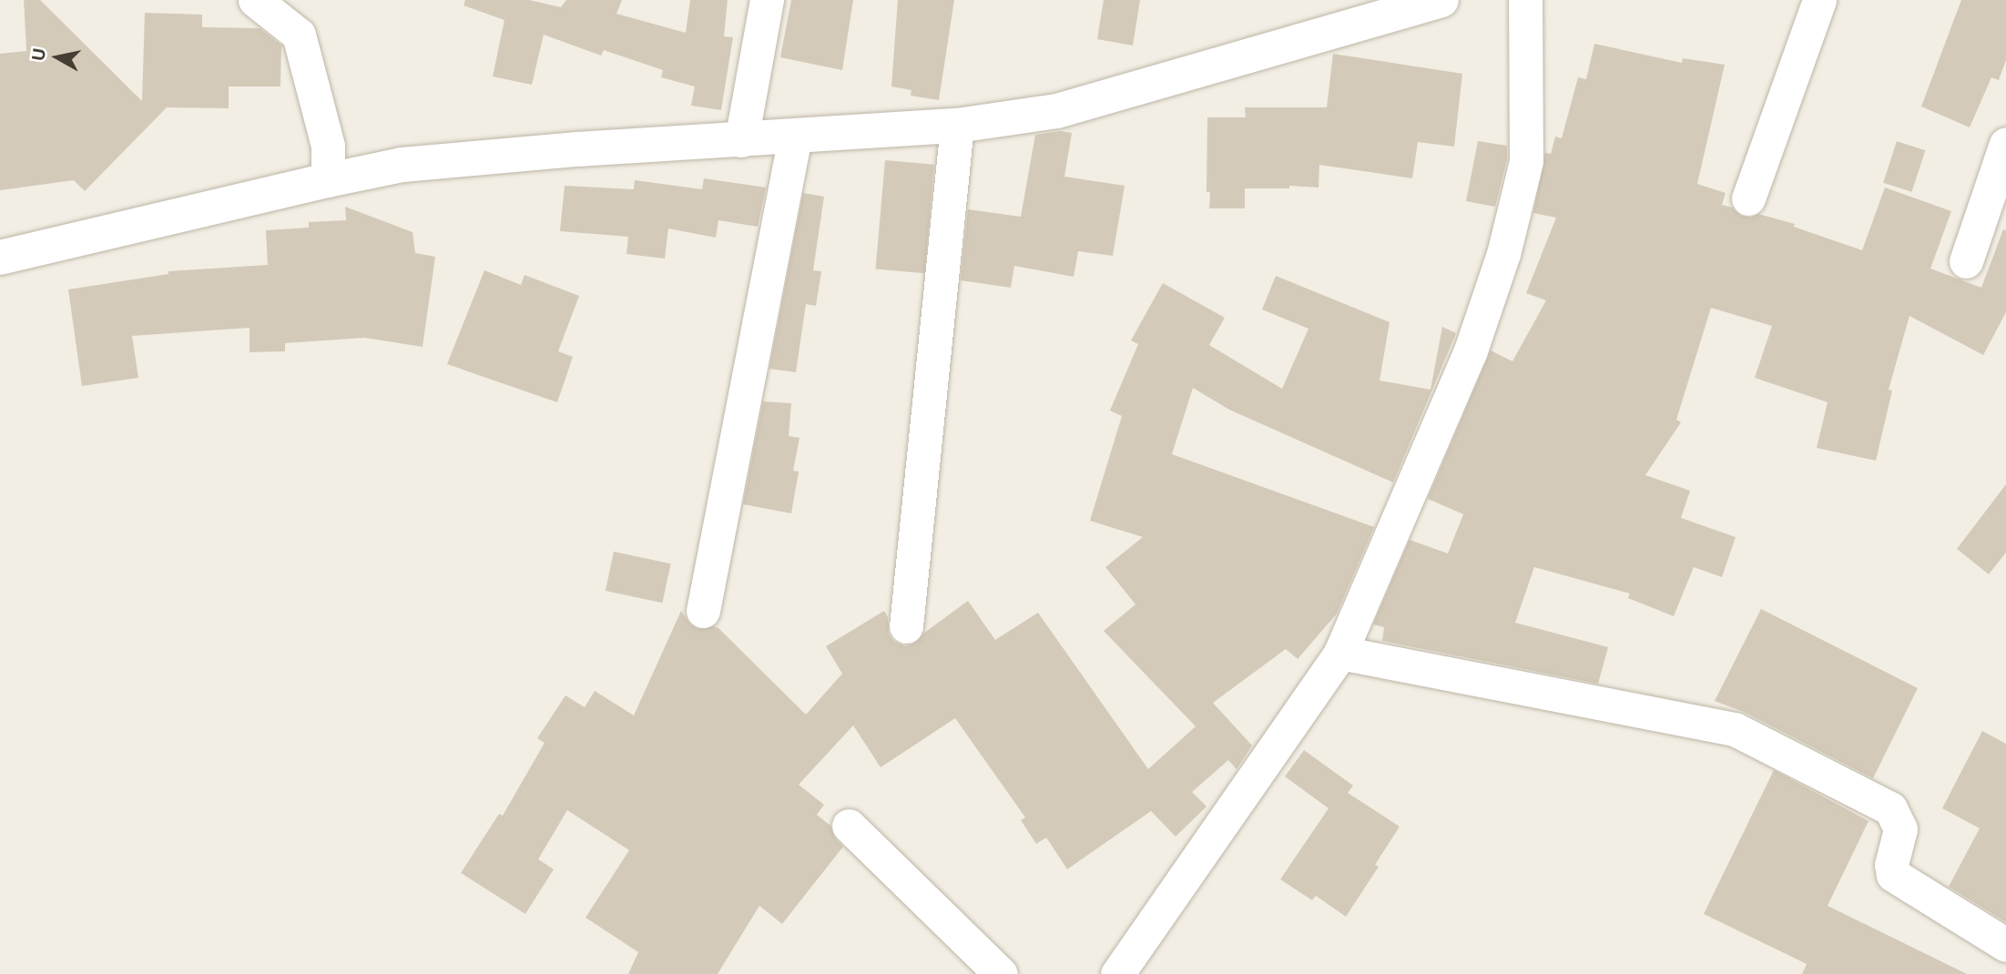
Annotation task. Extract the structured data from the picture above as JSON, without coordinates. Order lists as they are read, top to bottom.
{
  "north": "left"
}
